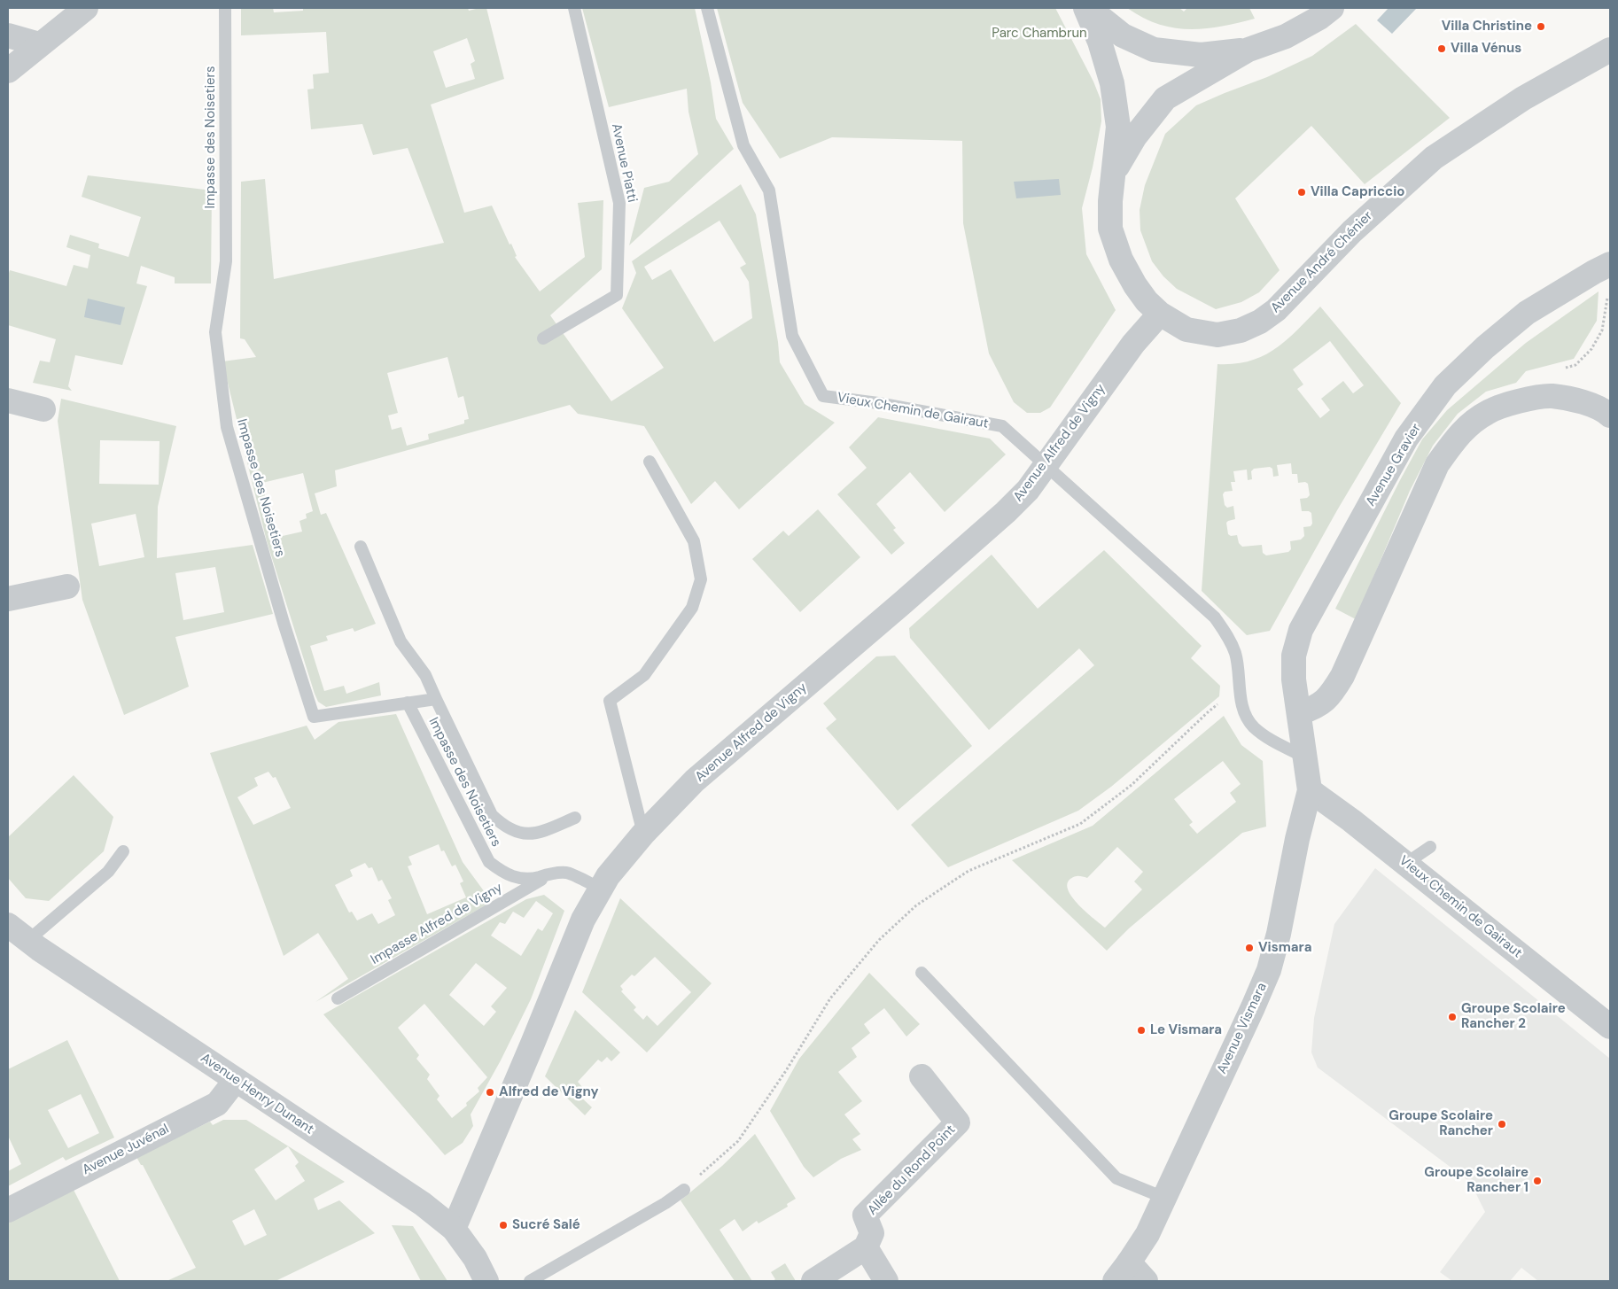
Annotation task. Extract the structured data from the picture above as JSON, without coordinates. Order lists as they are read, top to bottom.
{
  "streets": {
    "street": [
      "Avenue André Chénier",
      "Vieux Chemin de Gairaut",
      "Avenue Alfred de Vigny",
      "Avenue Gravier",
      "Avenue Vismara",
      "Avenue Henry Dunant",
      "Avenue Juvénal",
      "Allée du Rond Point"
    ],
    "lane": ["Impasse des Noisetiers", "Avenue Piatti", "Impasse Alfred de Vigny"]
  },
  "crossings": [
    ["Impasse des Noisetiers", "Avenue Alfred de Vigny"],
    ["Impasse des Noisetiers", "Impasse Alfred de Vigny"],
    ["Avenue André Chénier", "Avenue Alfred de Vigny"],
    ["Vieux Chemin de Gairaut", "Avenue Alfred de Vigny"],
    ["Vieux Chemin de Gairaut", "Avenue Gravier"],
    ["Vieux Chemin de Gairaut", "Avenue Vismara"],
    ["Avenue Alfred de Vigny", "Avenue Henry Dunant"],
    ["Avenue Gravier", "Avenue Vismara"],
    ["Avenue Henry Dunant", "Avenue Juvénal"]
  ],
  "parks": ["Parc Chambrun"],
  "places": [
    "Villa Christine",
    "Villa Vénus",
    "Villa Capriccio",
    "Vismara",
    "Groupe Scolaire Rancher 2",
    "Le Vismara",
    "Alfred de Vigny",
    "Groupe Scolaire Rancher",
    "Groupe Scolaire Rancher 1",
    "Sucré Salé"
  ]
}
